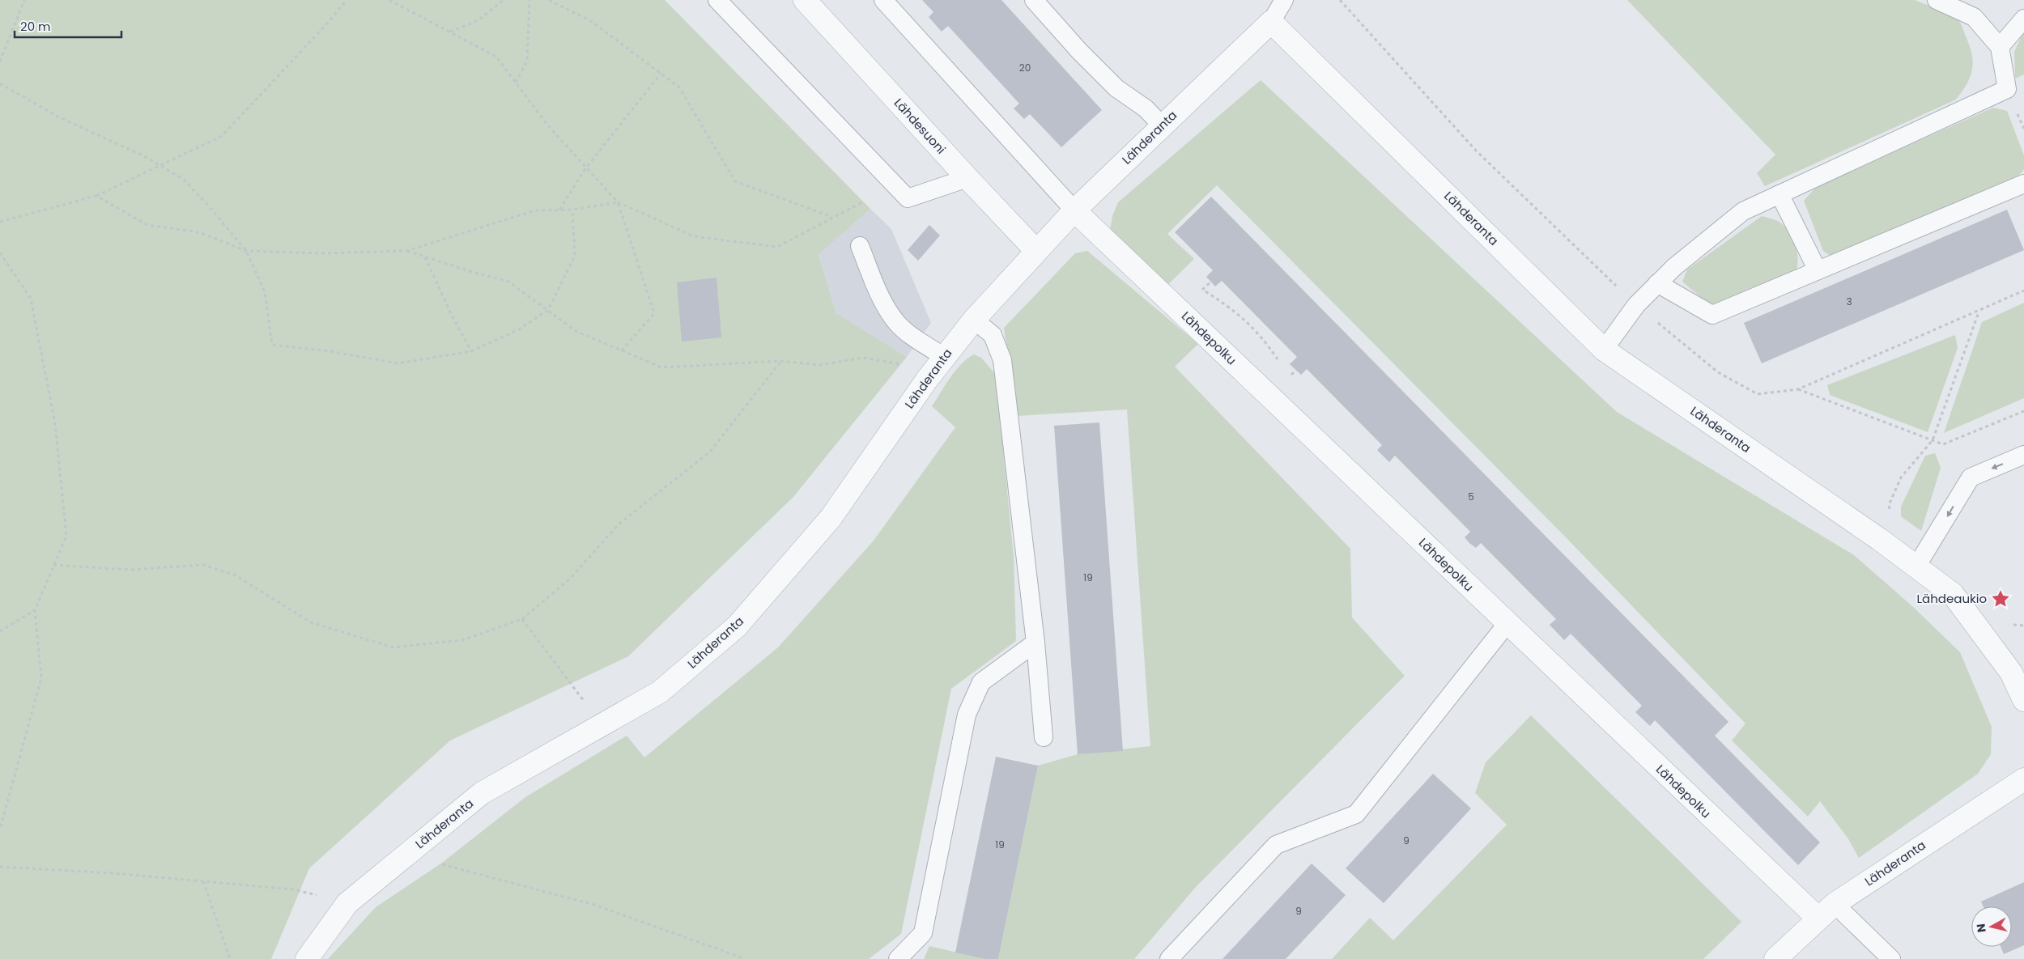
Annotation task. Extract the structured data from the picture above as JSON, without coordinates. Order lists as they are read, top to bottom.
{
  "streets": {
    "street": ["Lähdesuoni", "Lähderanta", "Lähdepolku"]
  },
  "crossings": [
    ["Lähdesuoni", "Lähderanta"],
    ["Lähderanta", "Lähdepolku"]
  ],
  "places": {
    "place": ["Lähdeaukio"]
  },
  "house_numbers": [
    "20",
    "3",
    "5",
    "19",
    "9",
    "19",
    "9"
  ],
  "scale_bar": "20 m",
  "north": "left"
}
